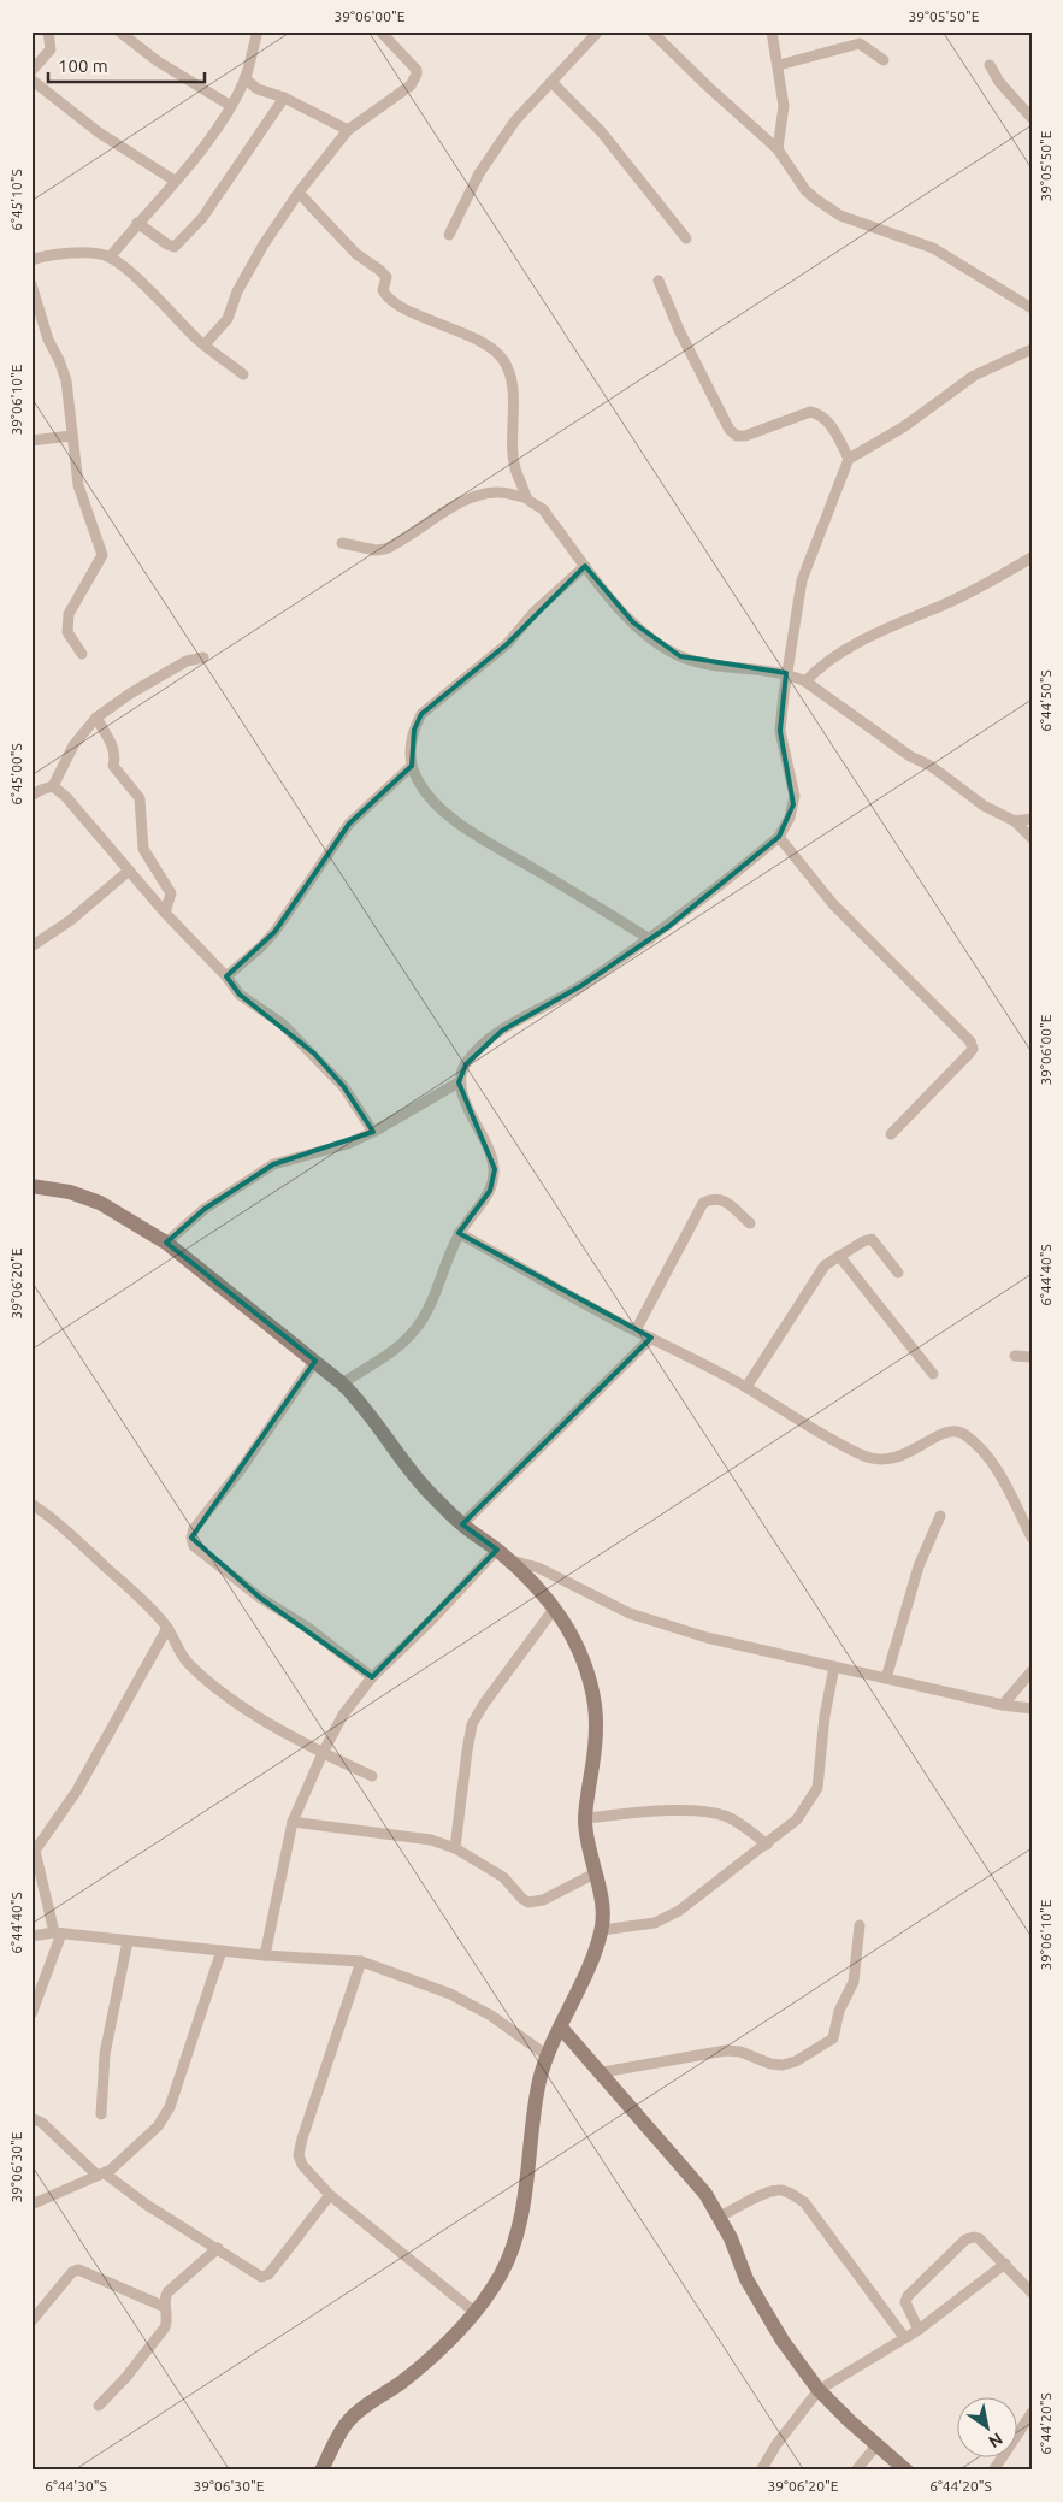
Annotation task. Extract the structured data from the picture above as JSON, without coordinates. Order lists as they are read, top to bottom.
{
  "scale_bar": "100 m",
  "north": "bottom right",
  "coordinates": [
    "39°06'00\"E",
    "39°05'50\"E",
    "6°45'10\"S",
    "39°06'10\"E",
    "6°44'50\"S",
    "6°45'00\"S",
    "6°44'40\"S",
    "39°06'20\"E",
    "39°06'30\"E",
    "6°44'20\"S",
    "6°44'30\"S"
  ]
}
